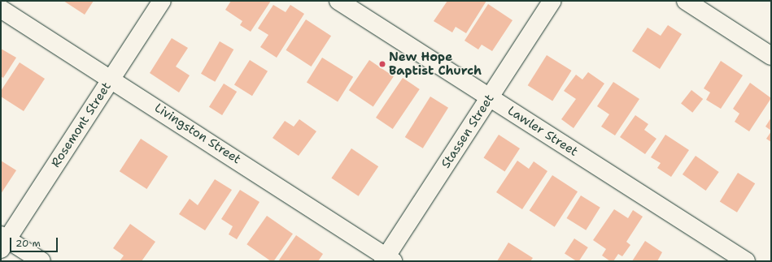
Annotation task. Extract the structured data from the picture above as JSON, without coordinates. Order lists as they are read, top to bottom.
{
  "streets": {
    "street": [
      "Rosemont Street",
      "Stassen Street",
      "Lawler Street",
      "Livingston Street"
    ]
  },
  "crossings": [
    ["Rosemont Street", "Livingston Street"],
    ["Stassen Street", "Lawler Street"],
    ["Stassen Street", "Livingston Street"]
  ],
  "places": ["New Hope Baptist Church"],
  "scale_bar": "20 m"
}
